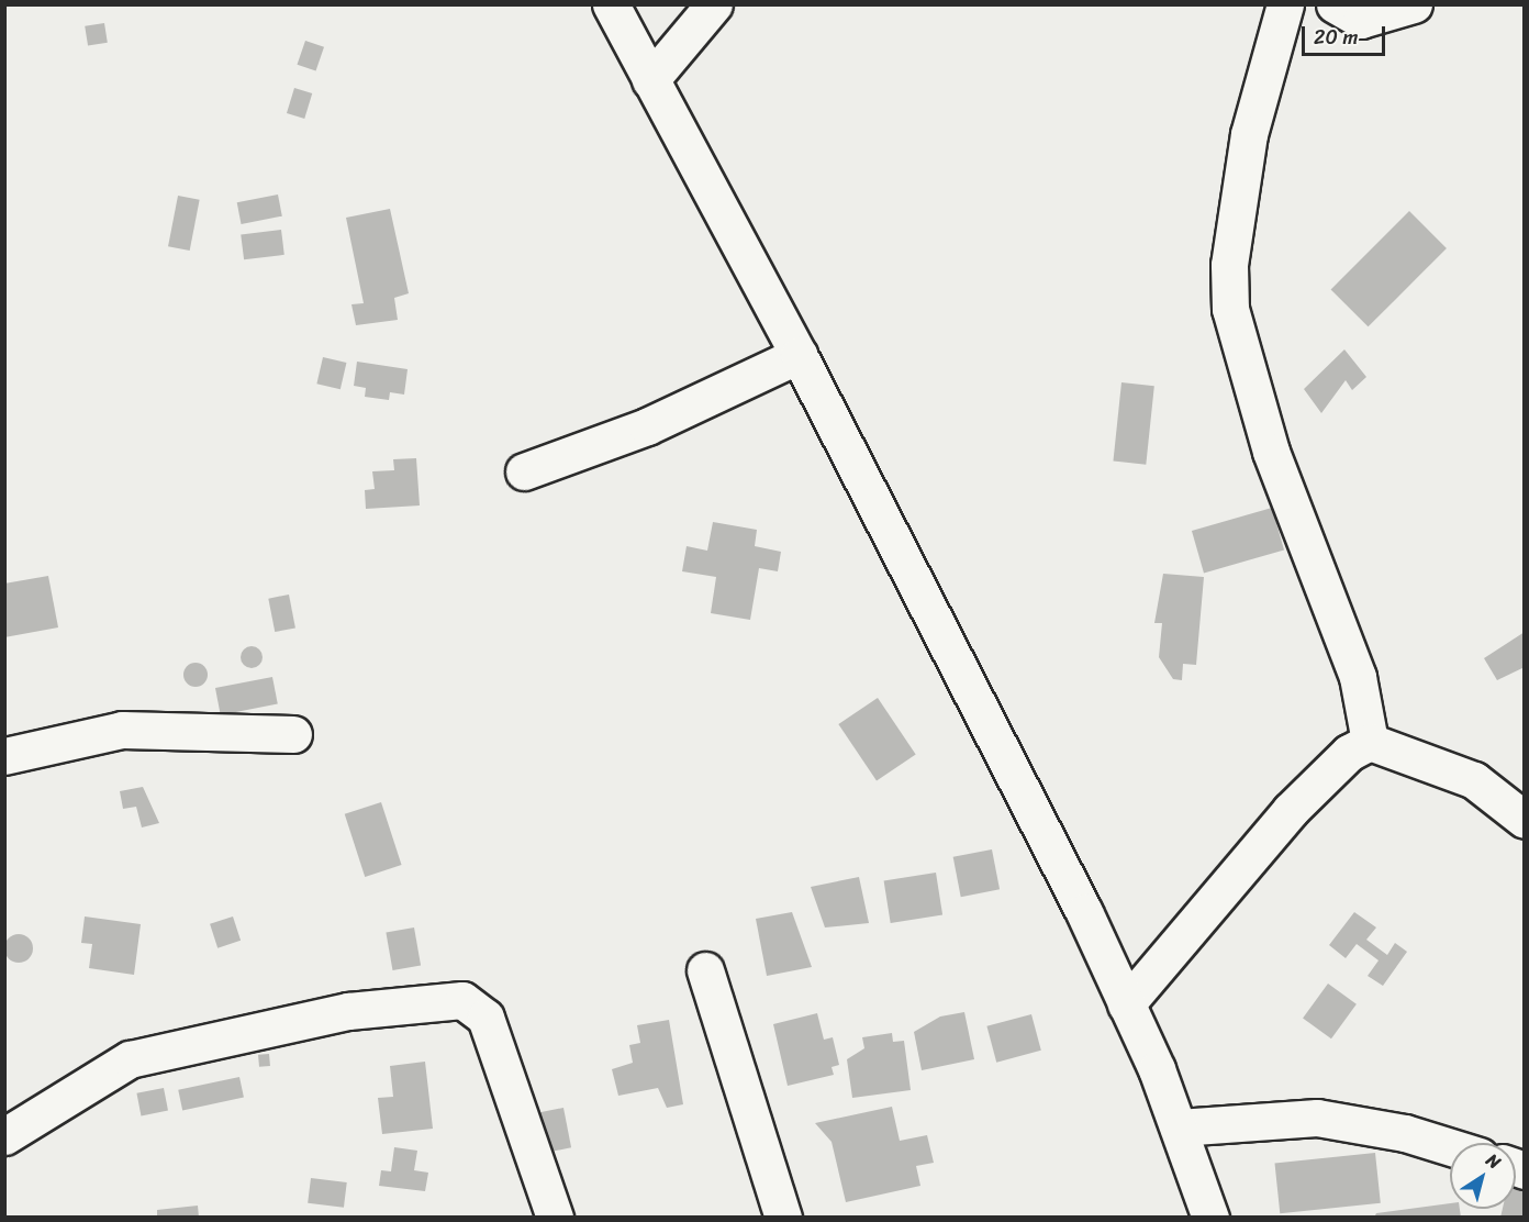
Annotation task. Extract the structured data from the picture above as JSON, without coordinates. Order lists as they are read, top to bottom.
{
  "scale_bar": "20 m",
  "north": "top right"
}
